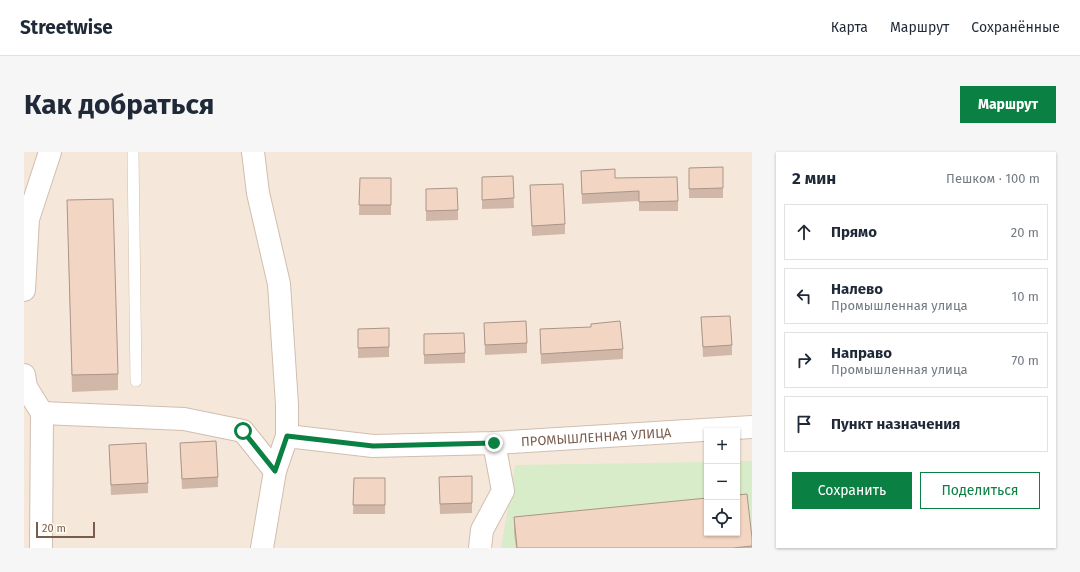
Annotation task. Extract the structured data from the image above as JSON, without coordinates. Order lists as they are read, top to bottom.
{
  "streets": {
    "street": ["ПРОМЫШЛЕННАЯ УЛИЦА"]
  },
  "scale_bar": "20 m",
  "page": {
    "header": "Streetwise",
    "nav": ["Карта", "Маршрут", "Сохранённые"],
    "buttons": [
      "Маршрут",
      ["Сохранить", "Поделиться"]
    ],
    "title": "Как добраться",
    "heading": ["2 мин", "Пешком · 100 m"],
    "list": [
      ["Прямо", "20 m"],
      ["Налево", "Промышленная улица", "10 m"],
      ["Направо", "Промышленная улица", "70 m"],
      "Пункт назначения"
    ],
    "map_buttons": ["+", "−"],
    "scale": "20 m"
  }
}
